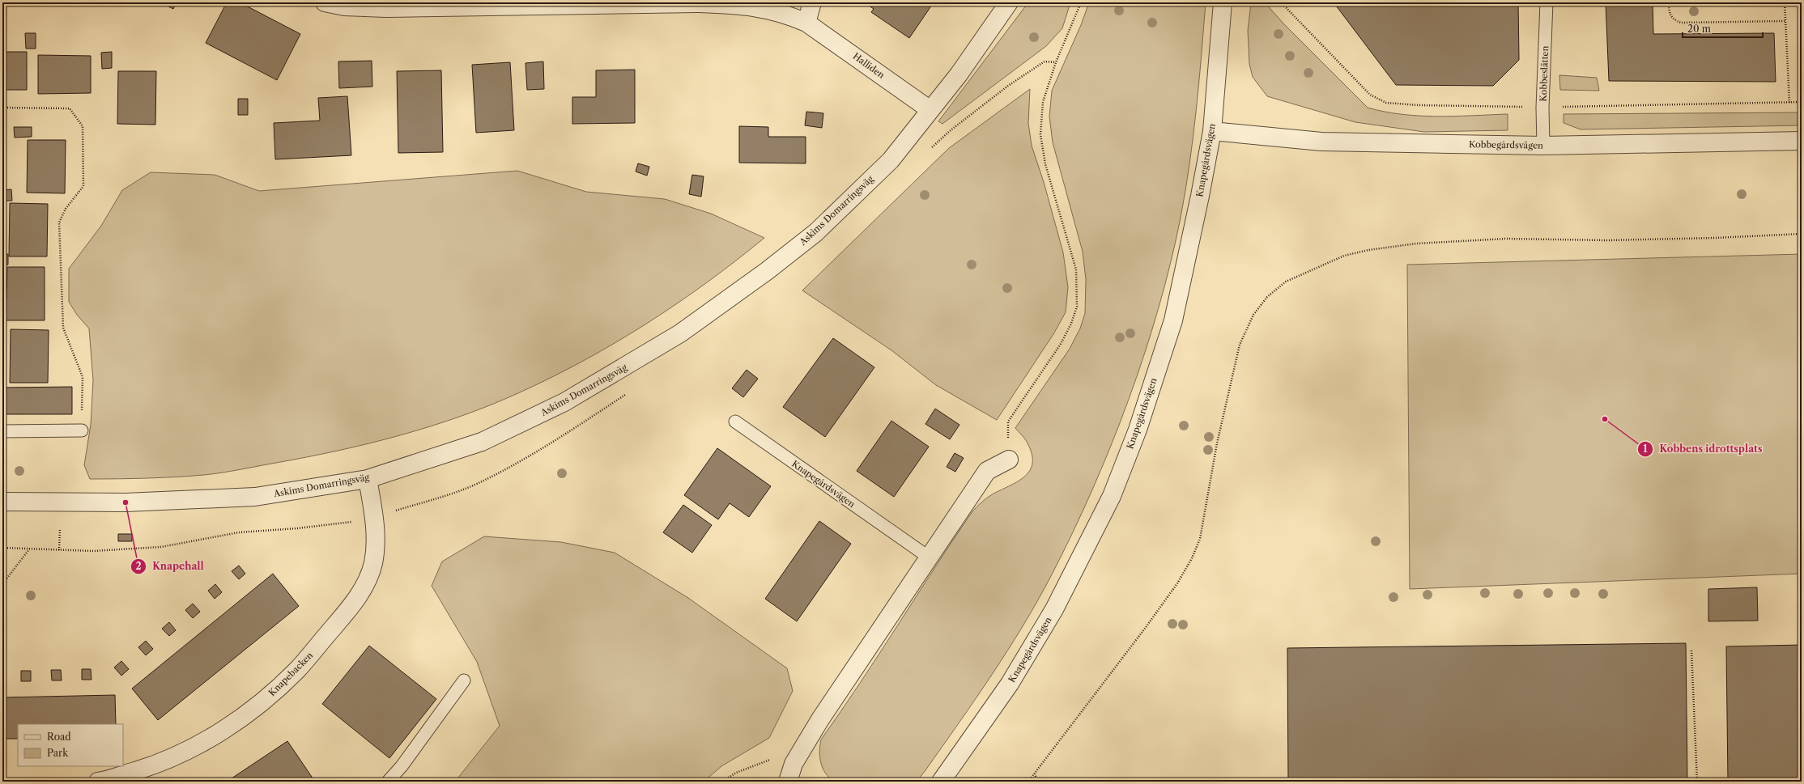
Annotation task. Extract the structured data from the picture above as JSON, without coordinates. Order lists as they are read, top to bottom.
{
  "streets": {
    "street": [
      "Halliden",
      "Kobbegårdsvägen",
      "Knapegårdsvägen",
      "Askims Domarringsväg",
      "Knapebacken"
    ],
    "lane": ["Kobbeslätten"]
  },
  "crossings": [
    ["Halliden", "Askims Domarringsväg"],
    ["Kobbeslätten", "Kobbegårdsvägen"],
    ["Kobbegårdsvägen", "Knapegårdsvägen"],
    ["Askims Domarringsväg", "Knapebacken"]
  ],
  "places": ["Kobbens idrottsplats", "Knapehall"],
  "legend": ["Road", "Park"],
  "scale_bar": "20 m"
}
